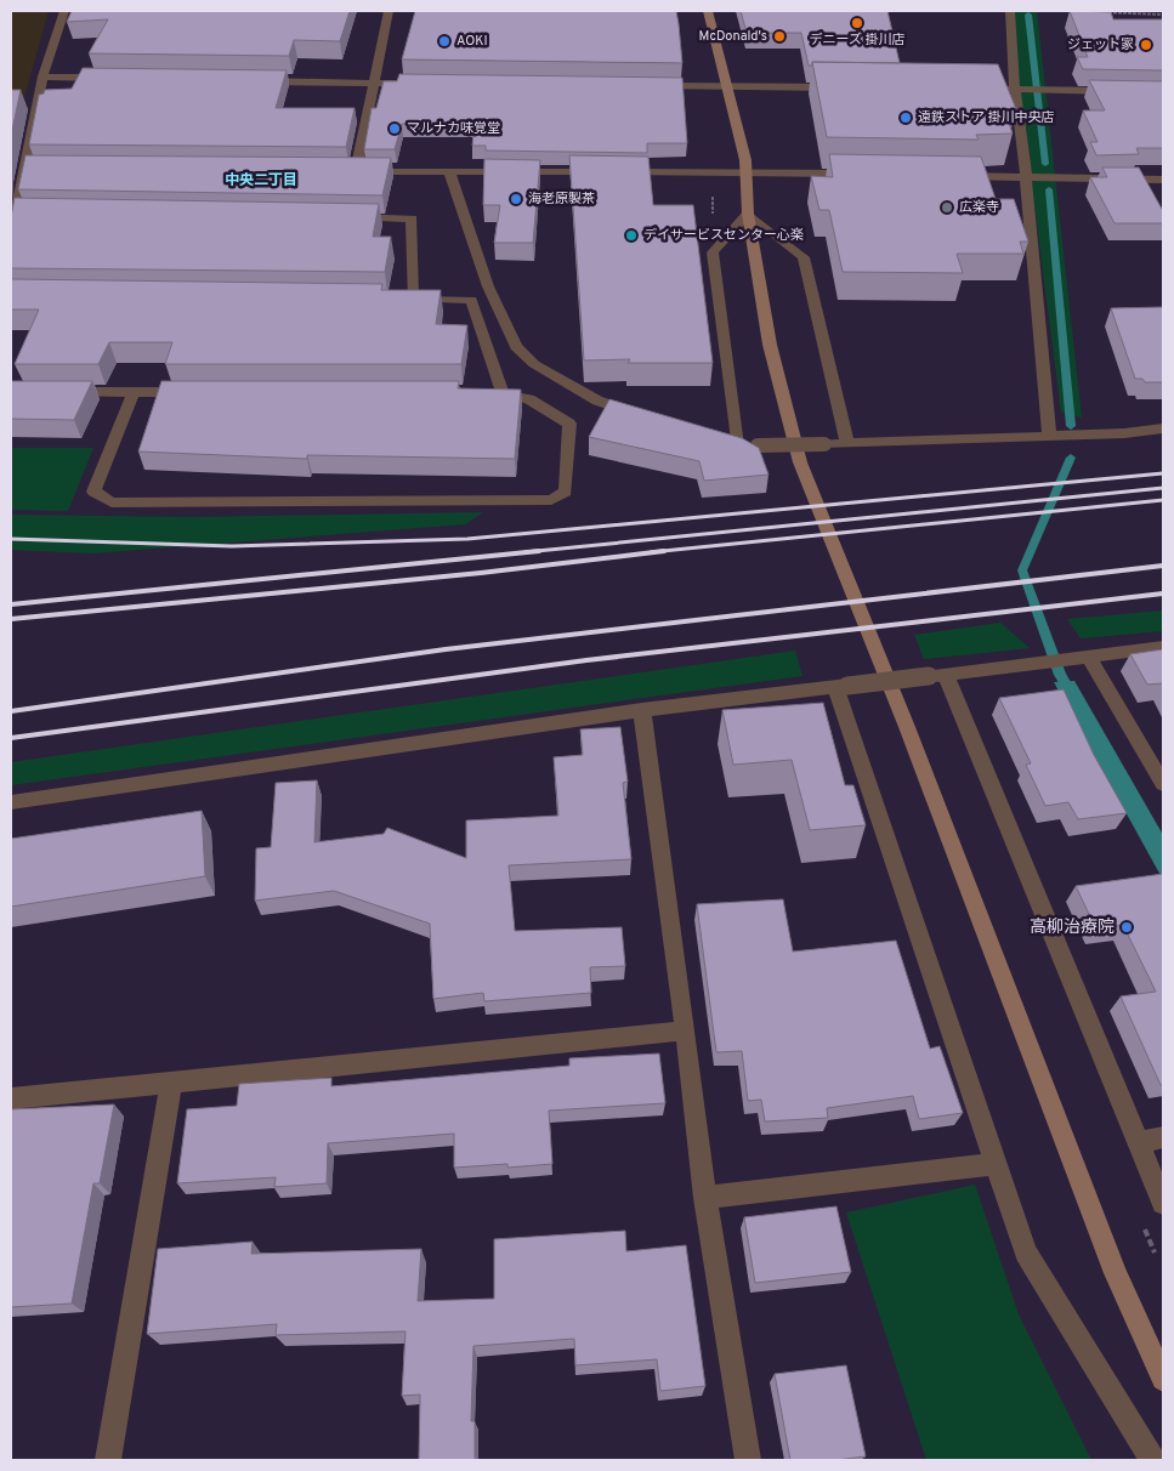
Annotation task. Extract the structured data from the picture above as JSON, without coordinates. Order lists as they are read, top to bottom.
{
  "districts": ["中央二丁目"],
  "places": [
    "デニーズ 掛川店",
    "McDonald's",
    "AOKI",
    "ジェット家",
    "遠鉄ストア 掛川中央店",
    "マルナカ味覚堂",
    "海老原製茶",
    "広楽寺",
    "デイサービスセンター心楽",
    "高柳治療院"
  ]
}
